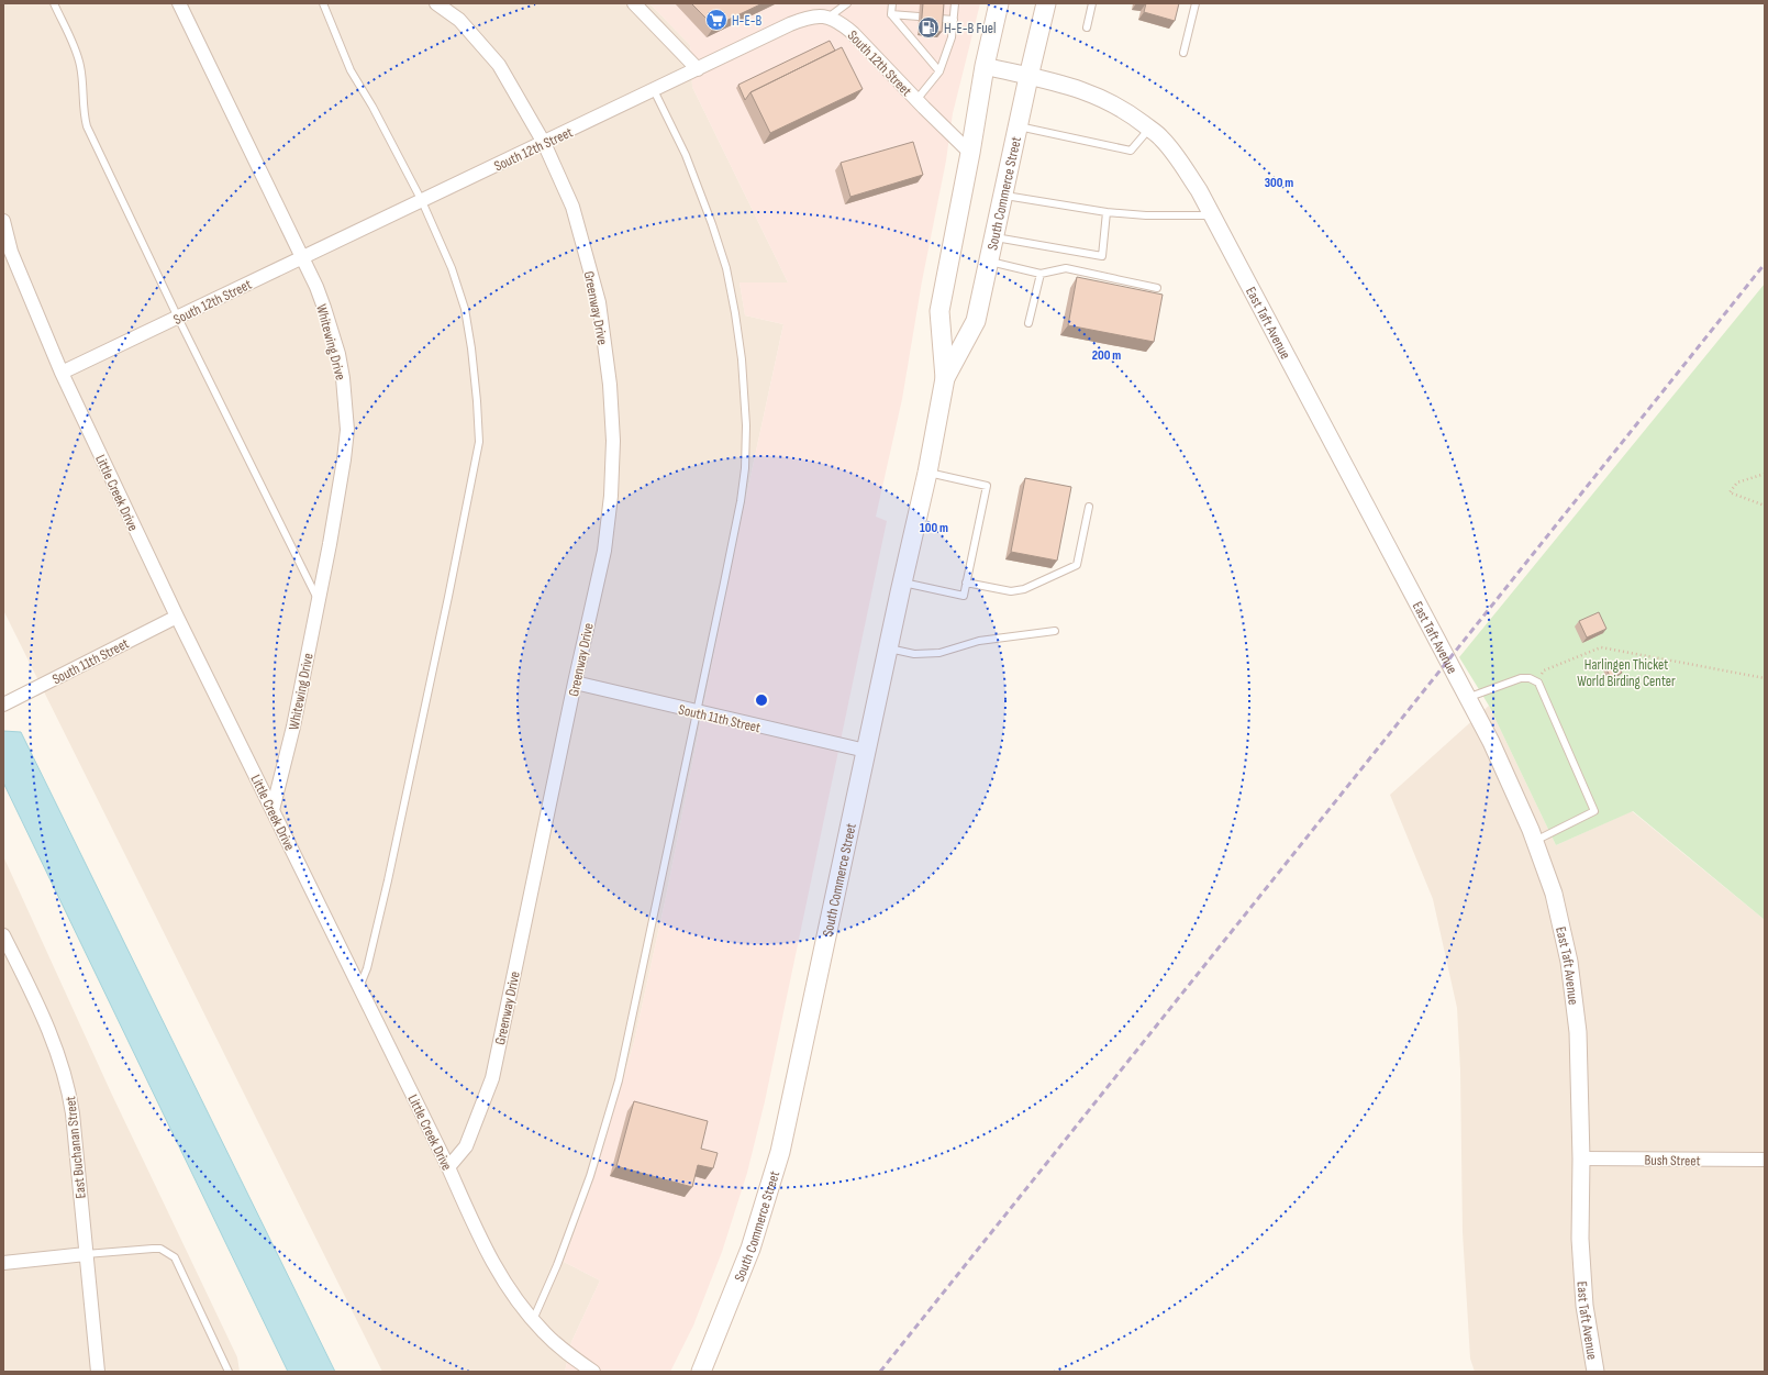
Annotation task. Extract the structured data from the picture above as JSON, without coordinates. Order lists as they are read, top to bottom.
{
  "streets": {
    "main road": ["South Commerce Street"],
    "street": [
      "South 12th Street",
      "Greenway Drive",
      "East Taft Avenue",
      "Whitewing Drive",
      "Little Creek Drive",
      "South 11th Street",
      "East Buchanan Street",
      "Bush Street"
    ]
  },
  "crossings": [
    ["South 12th Street", "South Commerce Street"],
    ["South 12th Street", "Greenway Drive"],
    ["South 12th Street", "Whitewing Drive"],
    ["South 12th Street", "Little Creek Drive"],
    ["South Commerce Street", "East Taft Avenue"],
    ["South Commerce Street", "South 11th Street"],
    ["Greenway Drive", "Little Creek Drive"],
    ["Greenway Drive", "South 11th Street"],
    ["East Taft Avenue", "Bush Street"],
    ["Whitewing Drive", "Little Creek Drive"],
    ["Little Creek Drive", "South 11th Street"]
  ],
  "parks": ["Harlingen Thicket World Birding Center"],
  "places": {
    "supermarket": ["H-E-B"],
    "fuel station": ["H-E-B Fuel"]
  },
  "rings": ["300 m", "200 m", "100 m"]
}
